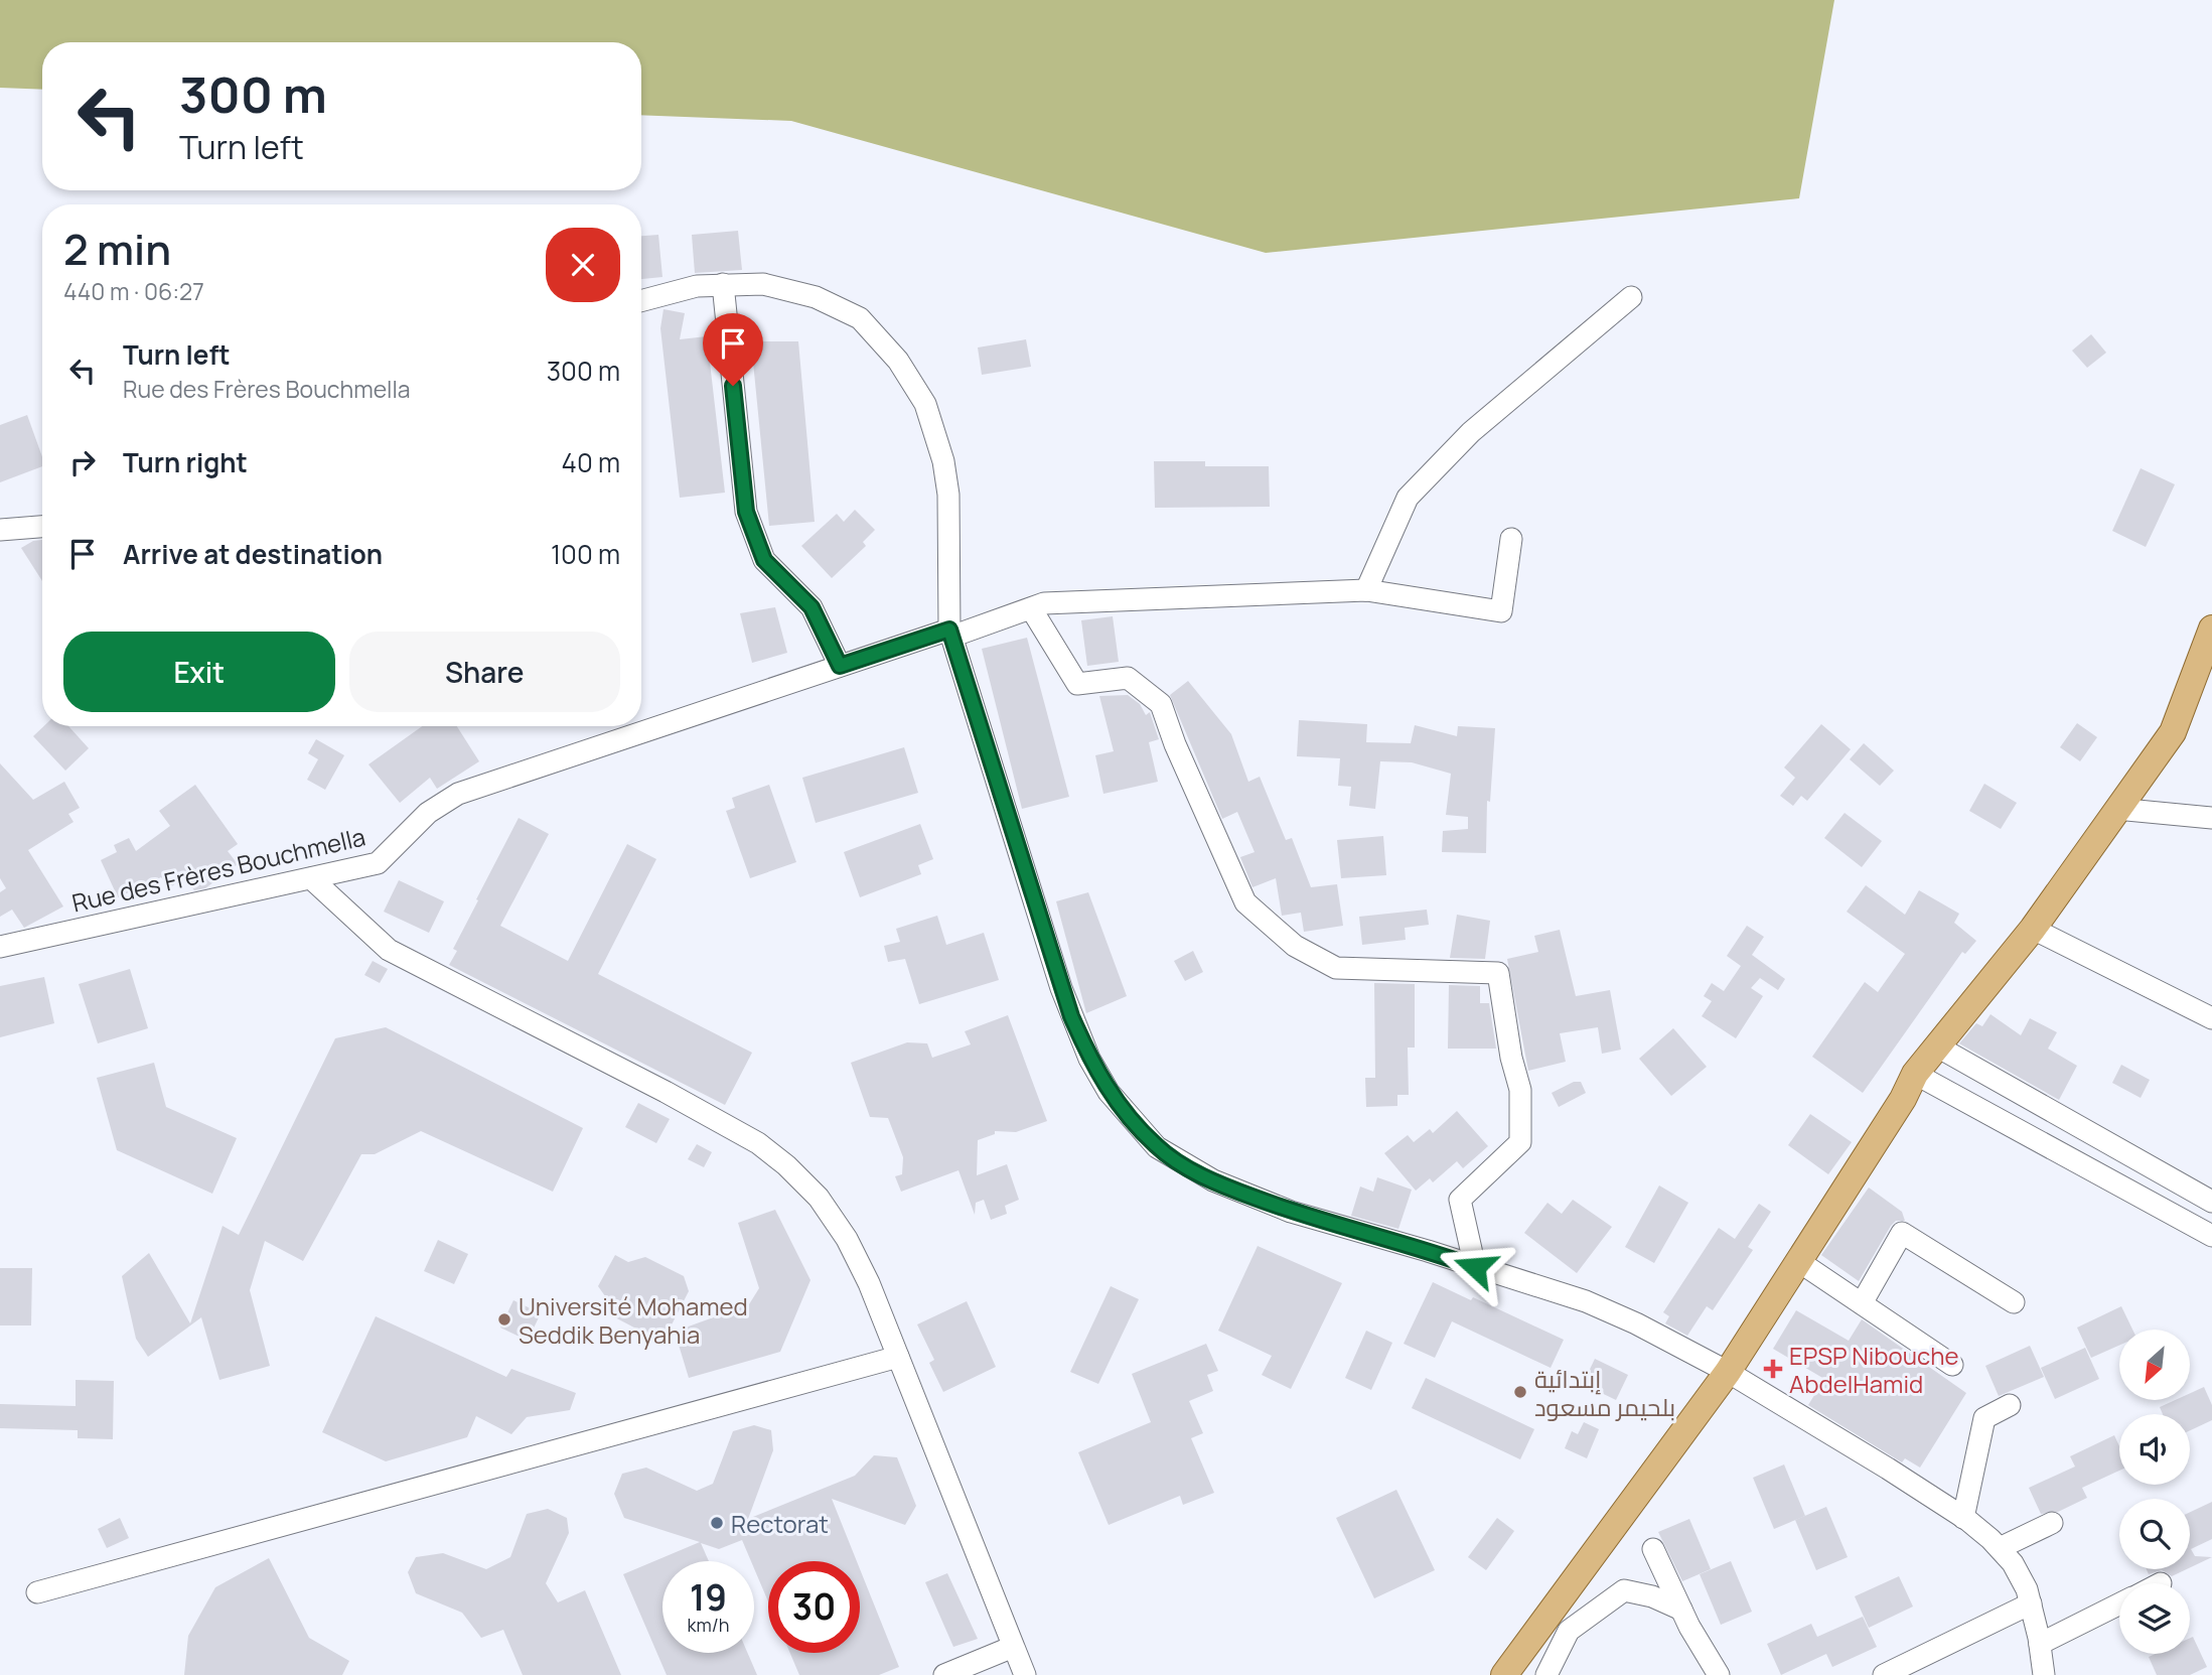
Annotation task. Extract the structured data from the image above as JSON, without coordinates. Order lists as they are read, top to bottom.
{
  "streets": {
    "street": ["Rue des Frères Bouchmella"]
  },
  "places": {
    "other": ["Université Mohamed Seddik Benyahia", "إبتدائية بلحيمر مسعود", "Rectorat"],
    "health": ["EPSP Nibouche AbdelHamid"]
  },
  "north": "bottom left",
  "page": {
    "turn": ["300 m", "Turn left"],
    "heading": ["2 min", "440 m · 06:27"],
    "list": [
      {
        "name": "Turn left",
        "note": "Rue des Frères Bouchmella",
        "value": "300 m"
      },
      {
        "name": "Turn right",
        "value": "40 m"
      },
      {
        "name": "Arrive at destination",
        "value": "100 m"
      }
    ],
    "buttons": ["Exit", "Share"],
    "speed": "19 km/h",
    "limit": "30"
  }
}
